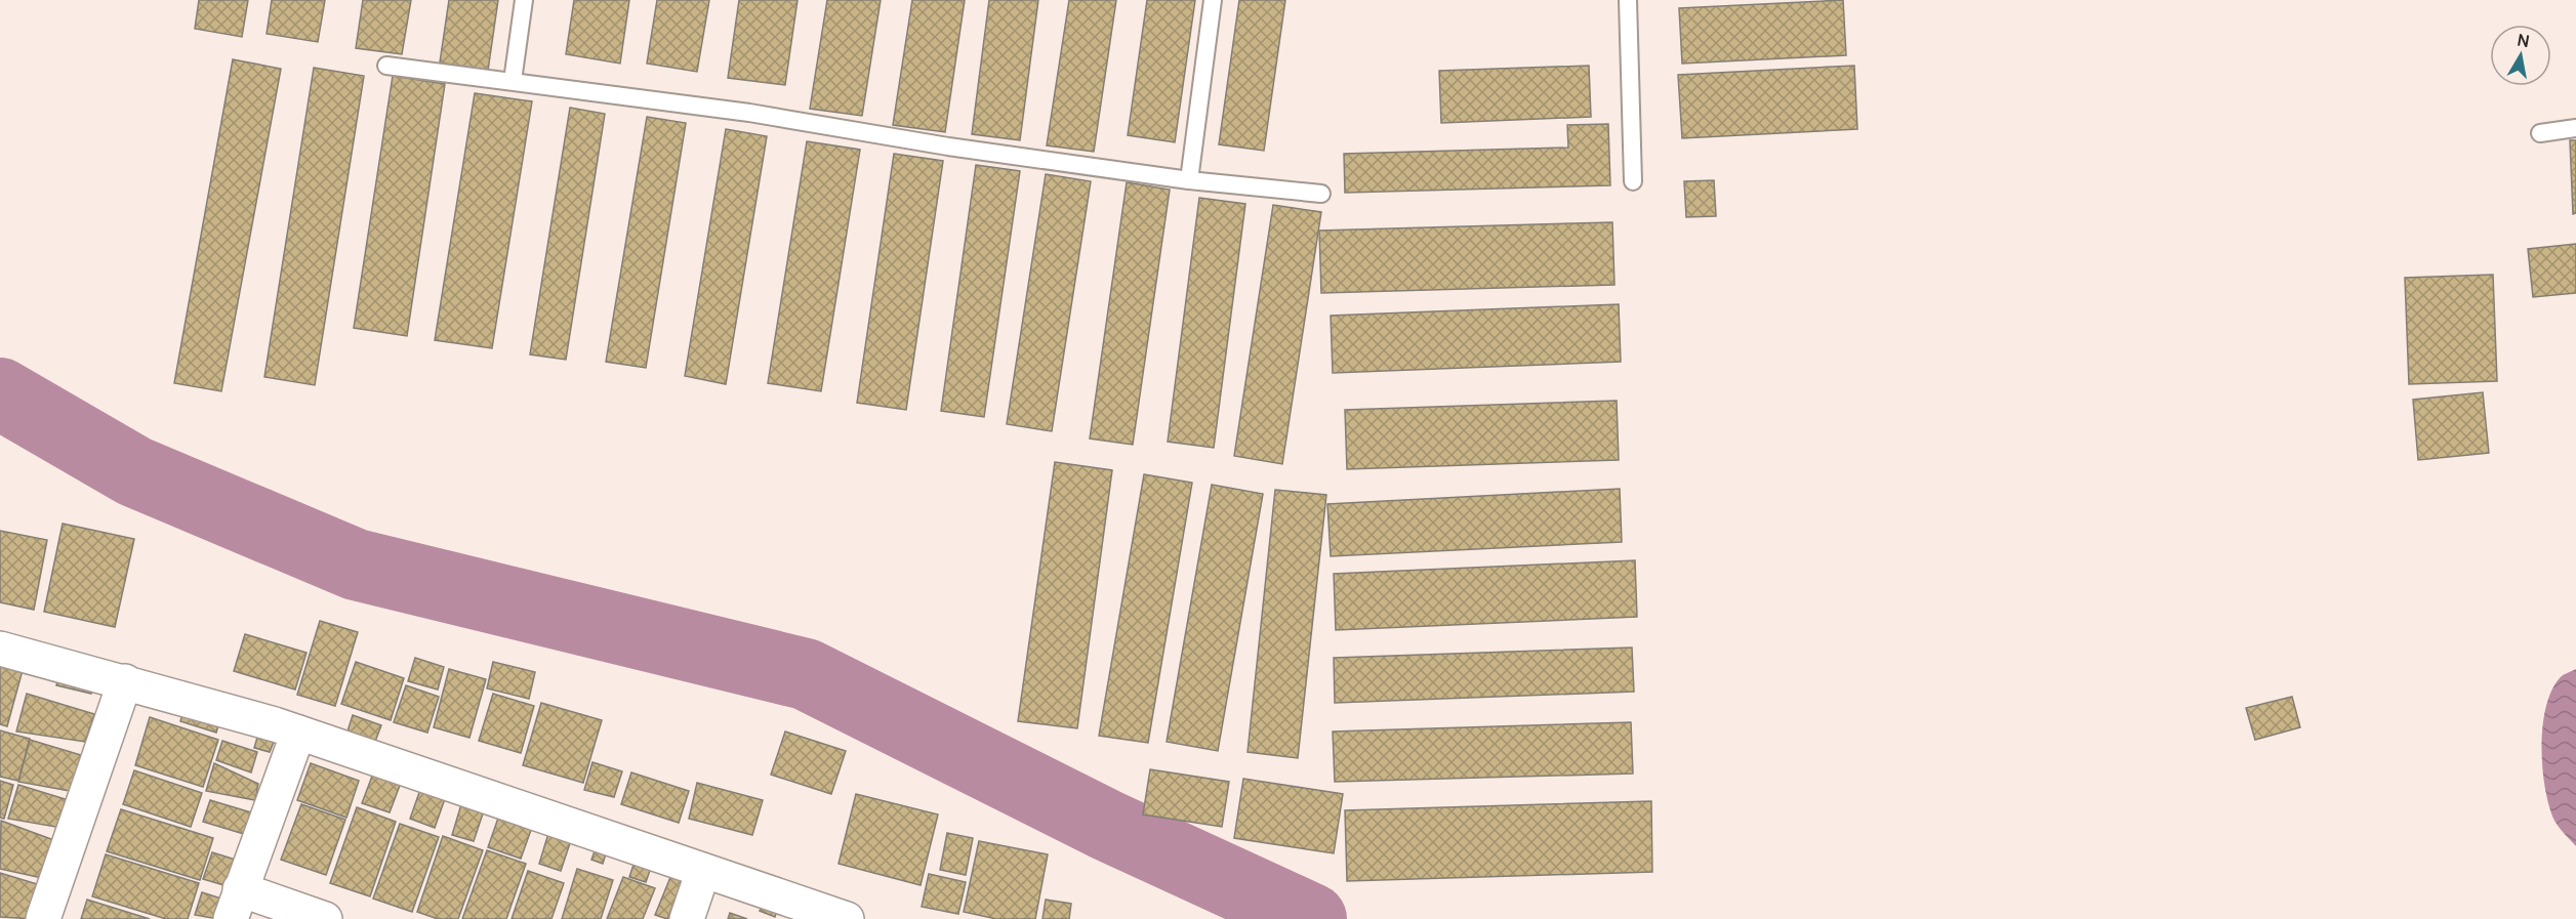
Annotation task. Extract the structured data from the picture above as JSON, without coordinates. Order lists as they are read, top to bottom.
{
  "north": "top"
}
